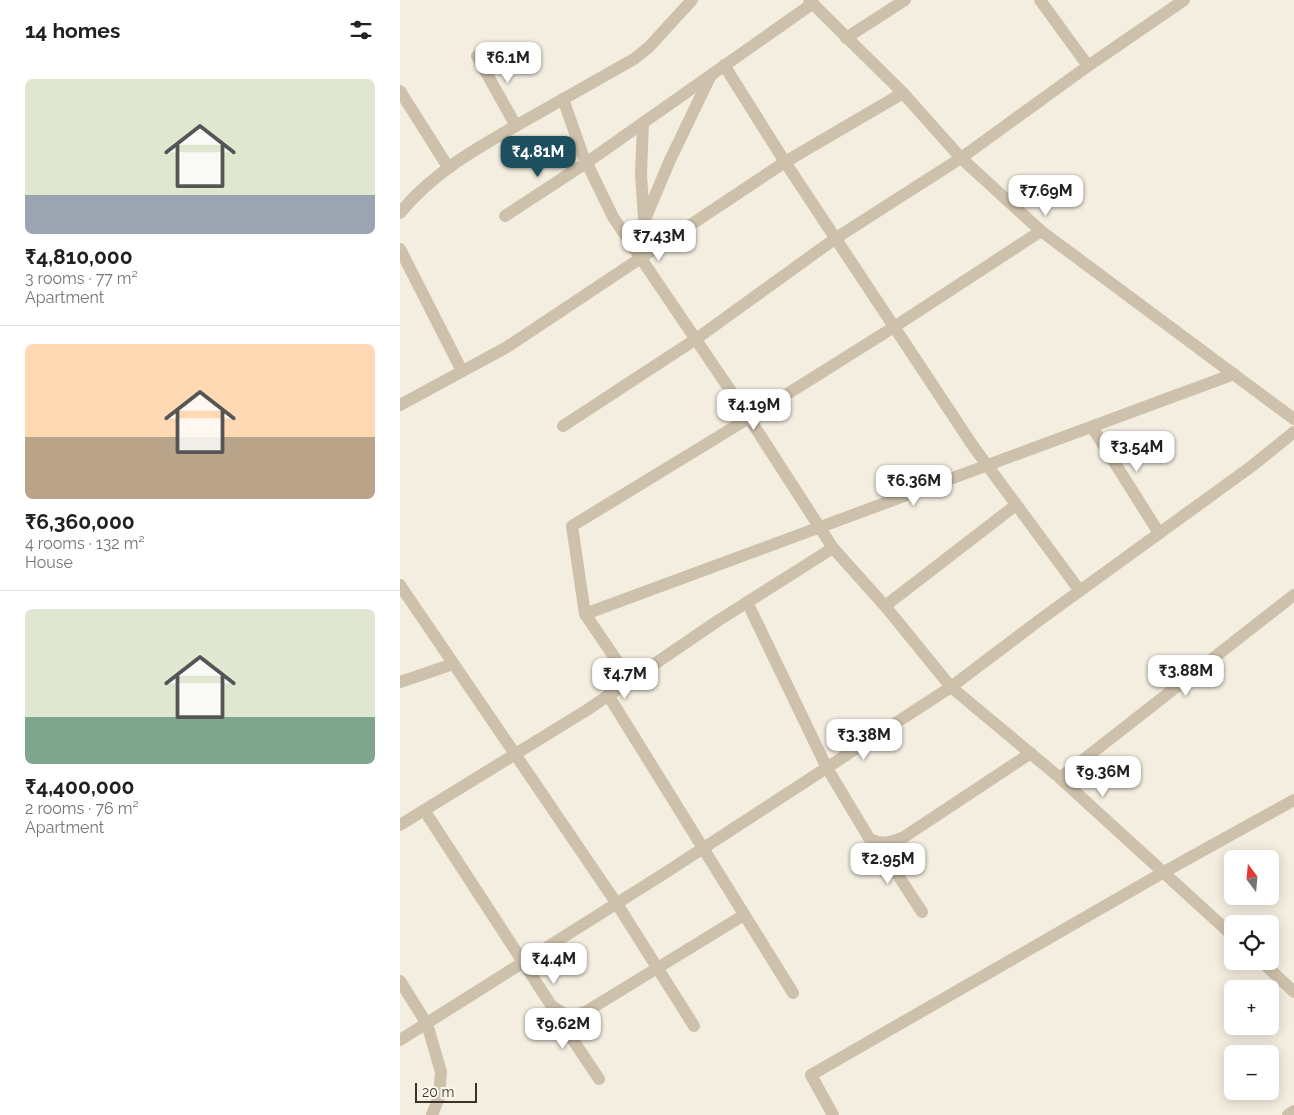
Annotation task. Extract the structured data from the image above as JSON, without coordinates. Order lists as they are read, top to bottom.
{
  "scale_bar": "20 m",
  "north": "top",
  "page": {
    "heading": "14 homes",
    "price": [
      "₹6.1M",
      "₹4.81M",
      "₹7.69M",
      "₹7.43M",
      "₹4.19M",
      "₹3.54M",
      "₹6.36M",
      "₹3.88M",
      "₹4.7M",
      "₹3.38M",
      "₹9.36M",
      "₹2.95M",
      "₹4.4M",
      "₹9.62M"
    ],
    "list": [
      {
        "name": "₹4,810,000",
        "note": "3 rooms · 77 m² · Apartment"
      },
      {
        "name": "₹6,360,000",
        "note": "4 rooms · 132 m² · House"
      },
      {
        "name": "₹4,400,000",
        "note": "2 rooms · 76 m² · Apartment"
      }
    ],
    "map_buttons": ["+", "−"],
    "scale": "20 m"
  }
}
